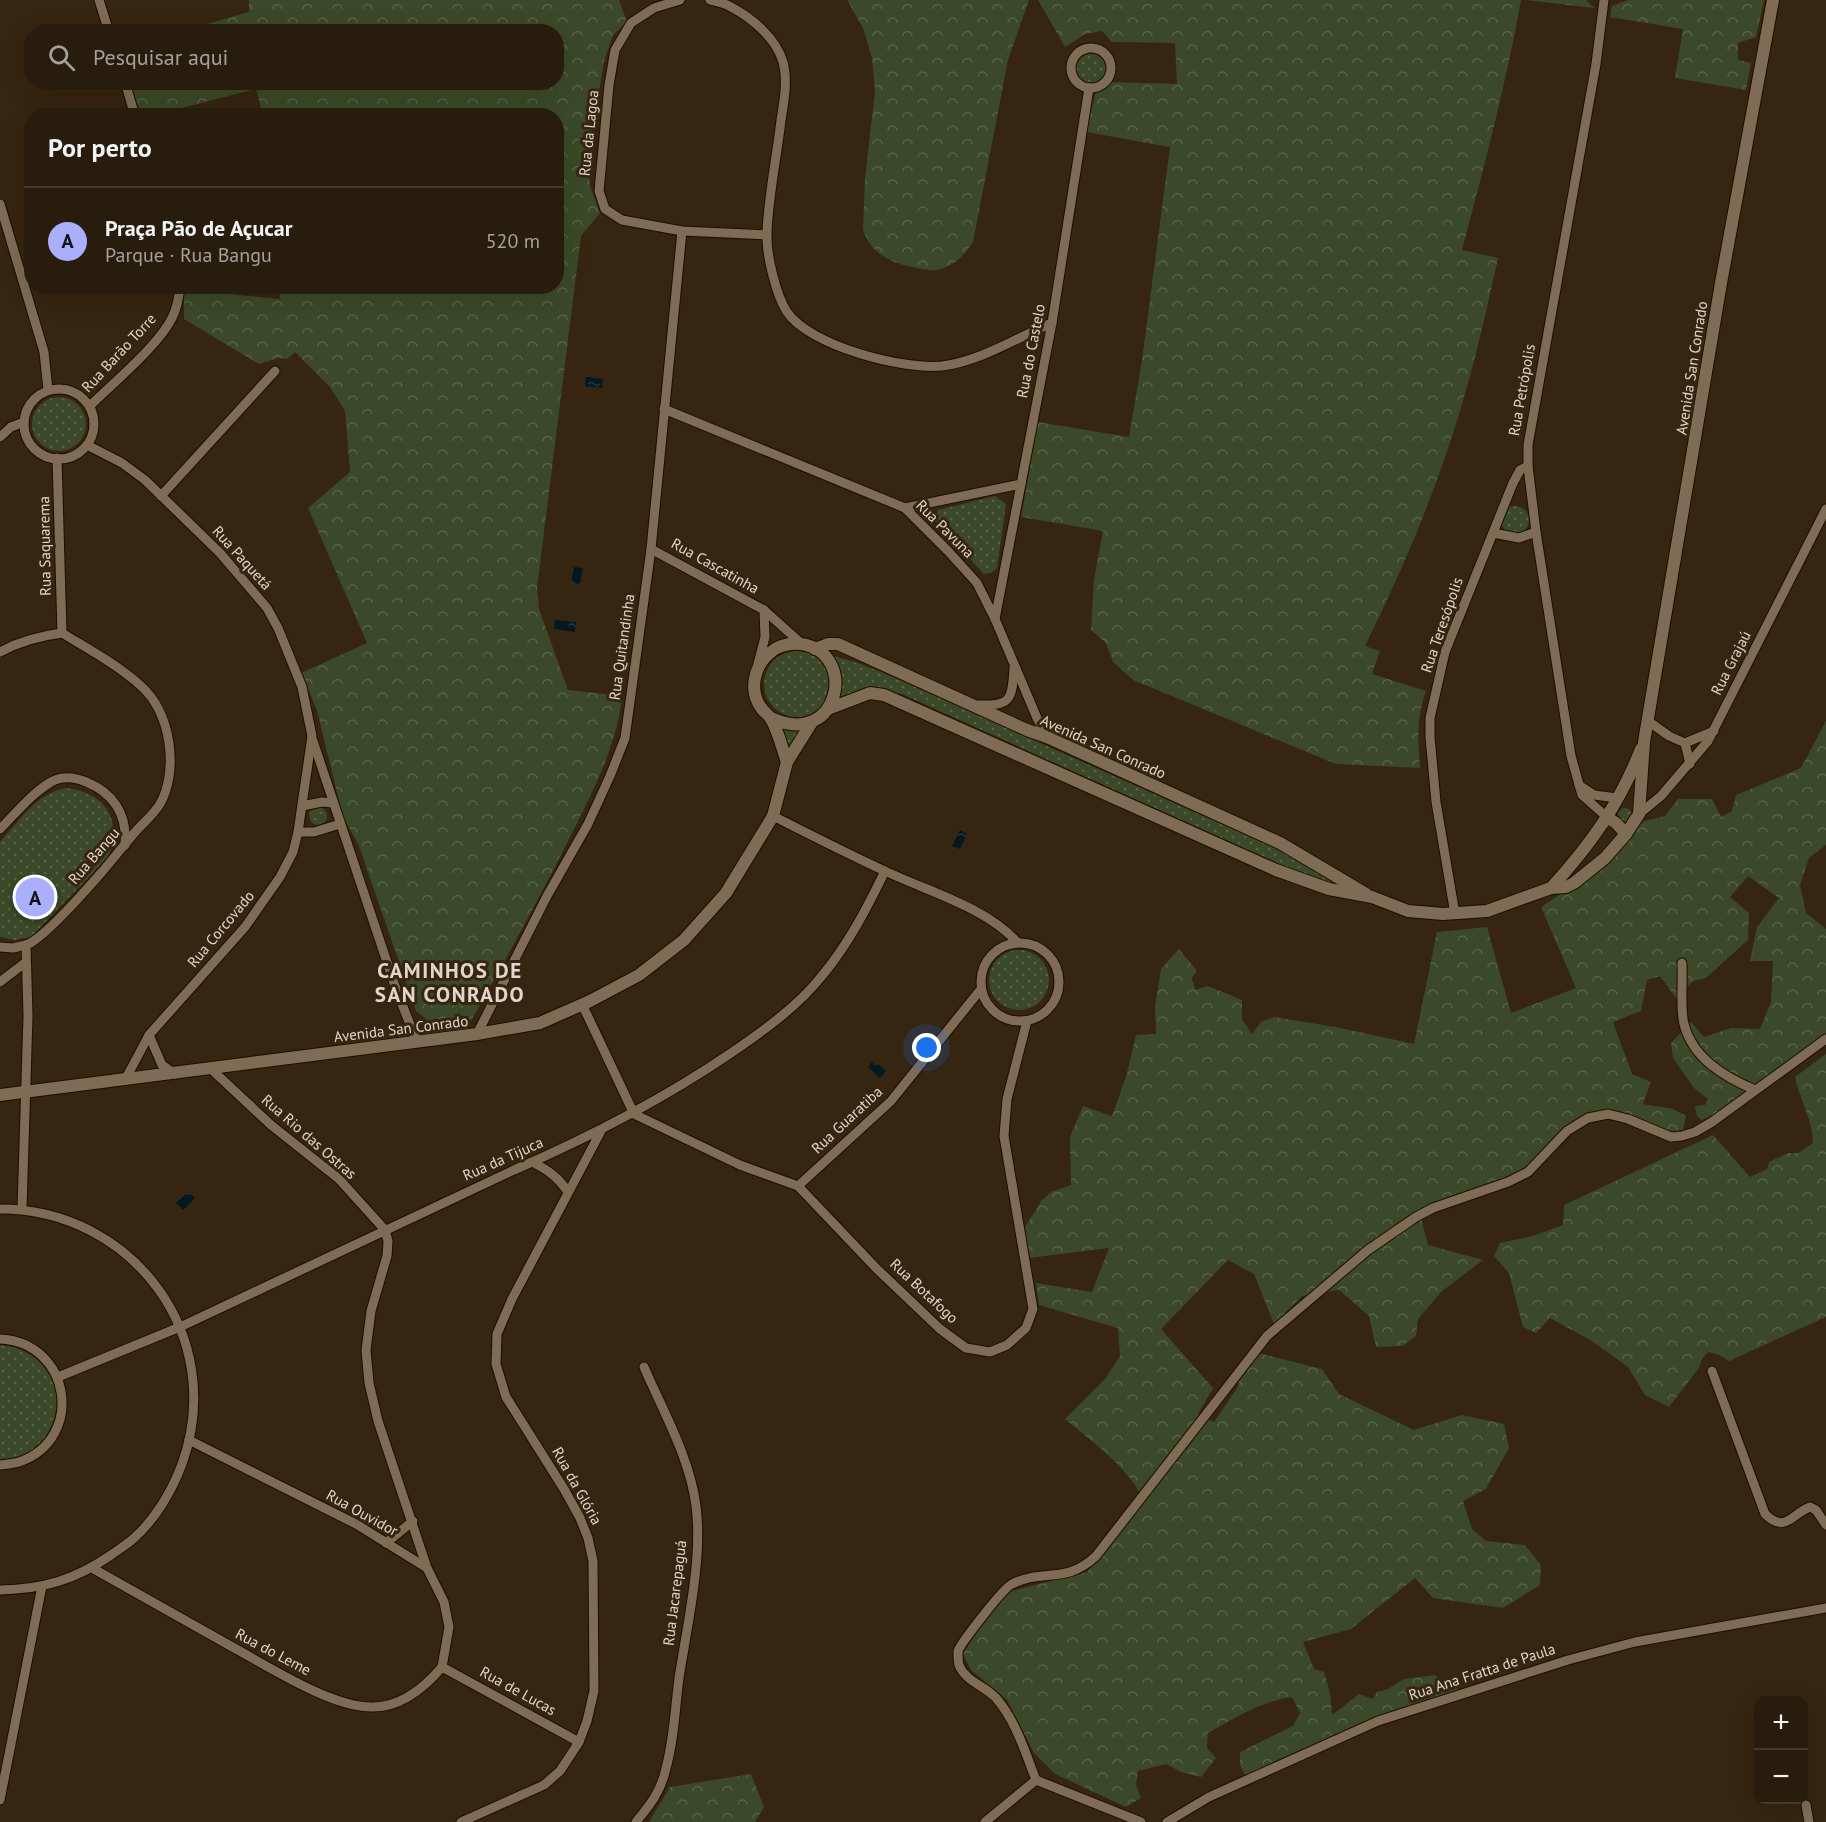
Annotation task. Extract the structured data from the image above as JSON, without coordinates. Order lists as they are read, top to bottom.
{
  "streets": {
    "street": [
      "Rua da Lagoa",
      "Rua do Castelo",
      "Rua Barão Torre",
      "Avenida San Conrado",
      "Rua Petrópolis",
      "Rua Pavuna",
      "Rua Saquarema",
      "Rua Paquetá",
      "Rua Cascatinha",
      "Rua Teresópolis",
      "Rua Quitandinha",
      "Rua Grajaú",
      "Rua Bangu",
      "Rua Corcovado",
      "Rua Guaratiba",
      "Rua Rio das Ostras",
      "Rua da Tijuca",
      "Rua Botafogo",
      "Rua da Glória",
      "Rua Ouvidor",
      "Rua Jacarepaguá",
      "Rua do Leme",
      "Rua Ana Fratta de Paula",
      "Rua de Lucas"
    ]
  },
  "crossings": [
    ["Rua da Lagoa", "Rua Quitandinha"],
    ["Rua do Castelo", "Rua Pavuna"],
    ["Rua Barão Torre", "Rua Saquarema"],
    ["Rua Barão Torre", "Rua Paquetá"],
    ["Avenida San Conrado", "Rua Petrópolis"],
    ["Avenida San Conrado", "Rua Pavuna"],
    ["Avenida San Conrado", "Rua Paquetá"],
    ["Avenida San Conrado", "Rua Cascatinha"],
    ["Avenida San Conrado", "Rua Teresópolis"],
    ["Avenida San Conrado", "Rua Quitandinha"],
    ["Avenida San Conrado", "Rua Grajaú"],
    ["Avenida San Conrado", "Rua Corcovado"],
    ["Avenida San Conrado", "Rua Rio das Ostras"],
    ["Rua Petrópolis", "Rua Teresópolis"],
    ["Rua Pavuna", "Rua Quitandinha"],
    ["Rua Saquarema", "Rua Paquetá"],
    ["Rua Saquarema", "Rua Bangu"],
    ["Rua Paquetá", "Rua Corcovado"],
    ["Rua Cascatinha", "Rua Quitandinha"],
    ["Rua Guaratiba", "Rua Botafogo"],
    ["Rua Rio das Ostras", "Rua da Tijuca"],
    ["Rua da Tijuca", "Rua Botafogo"],
    ["Rua da Tijuca", "Rua da Glória"],
    ["Rua da Glória", "Rua de Lucas"],
    ["Rua do Leme", "Rua de Lucas"]
  ],
  "districts": ["CAMINHOS DE SAN CONRADO"],
  "page": {
    "search": "Pesquisar aqui",
    "heading": "Por perto",
    "list": [
      {
        "mark": "A",
        "name": "Praça Pão de Açucar",
        "note": "Parque · Rua Bangu",
        "value": "520 m"
      }
    ],
    "pins": "A",
    "map_buttons": ["+", "−"]
  }
}
